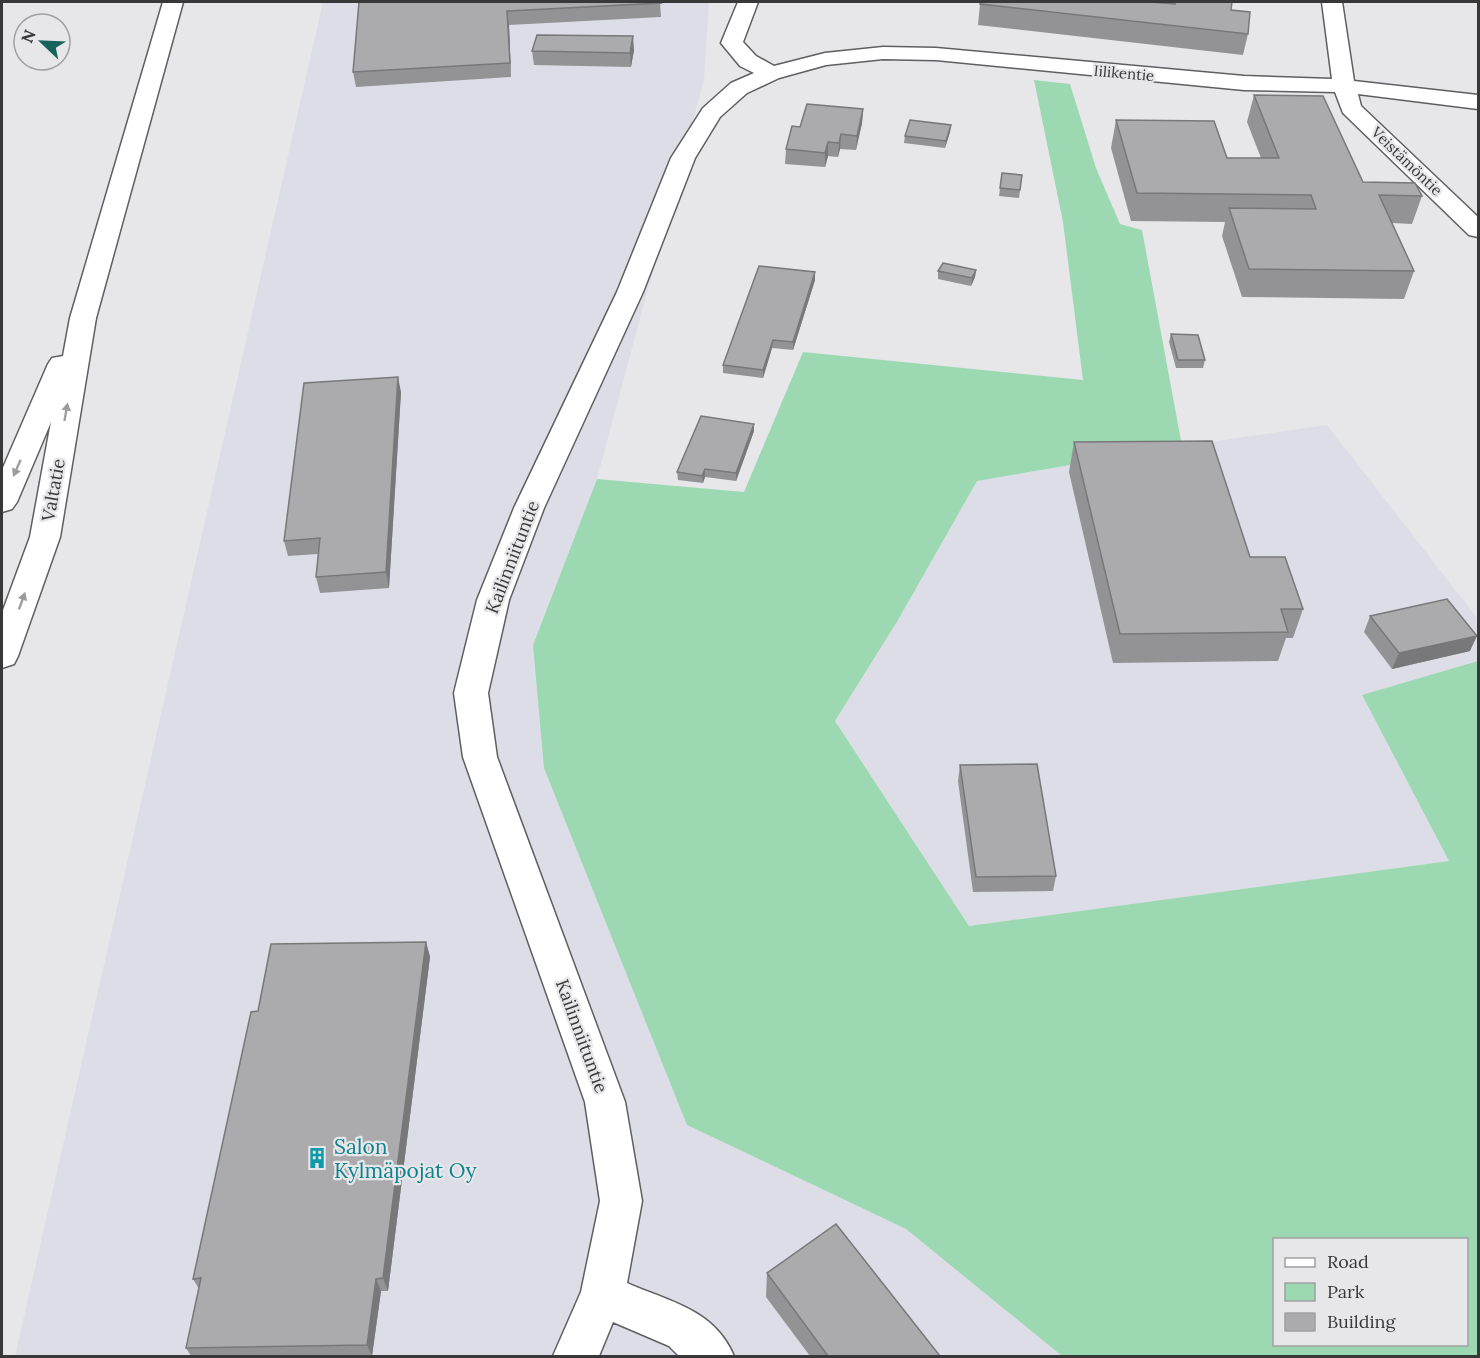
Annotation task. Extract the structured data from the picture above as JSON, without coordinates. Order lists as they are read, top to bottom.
{
  "streets": {
    "street": [
      "Iilikentie",
      "Veistämöntie",
      "Valtatie",
      "Kailinniituntie"
    ]
  },
  "crossings": [
    ["Iilikentie", "Veistämöntie"],
    ["Iilikentie", "Kailinniituntie"]
  ],
  "places": {
    "building": ["Salon Kylmäpojat Oy"]
  },
  "legend": ["Road", "Park", "Building"],
  "north": "top left"
}
